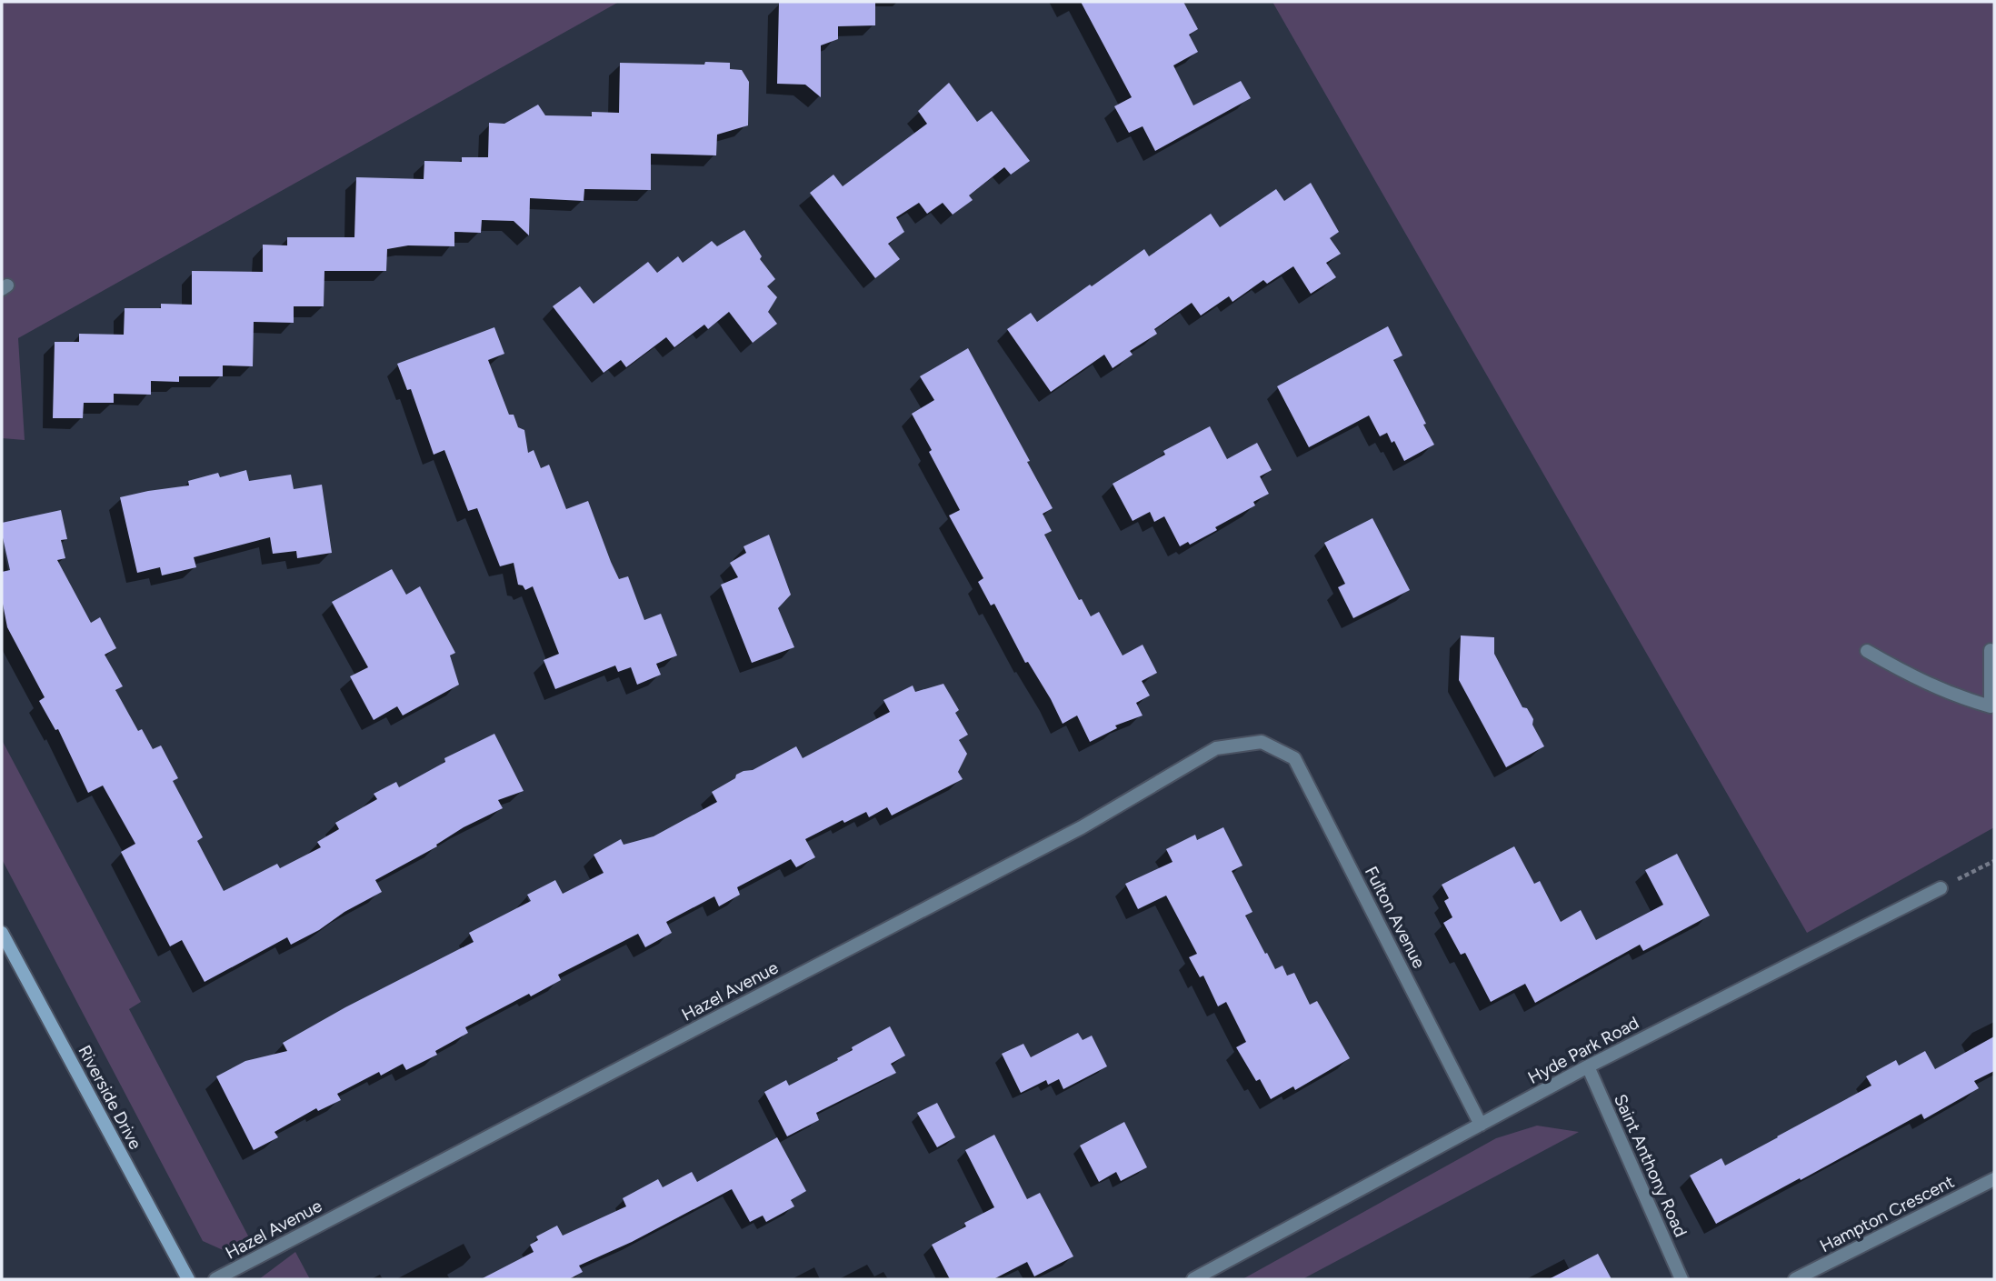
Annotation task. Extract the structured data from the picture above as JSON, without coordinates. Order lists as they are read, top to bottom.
{
  "streets": {
    "main road": ["Riverside Drive"],
    "street": [
      "Fulton Avenue",
      "Hazel Avenue",
      "Hyde Park Road",
      "Saint Anthony Road",
      "Hampton Crescent"
    ]
  },
  "crossings": [
    ["Fulton Avenue", "Hazel Avenue"],
    ["Fulton Avenue", "Hyde Park Road"],
    ["Hyde Park Road", "Saint Anthony Road"]
  ]
}
